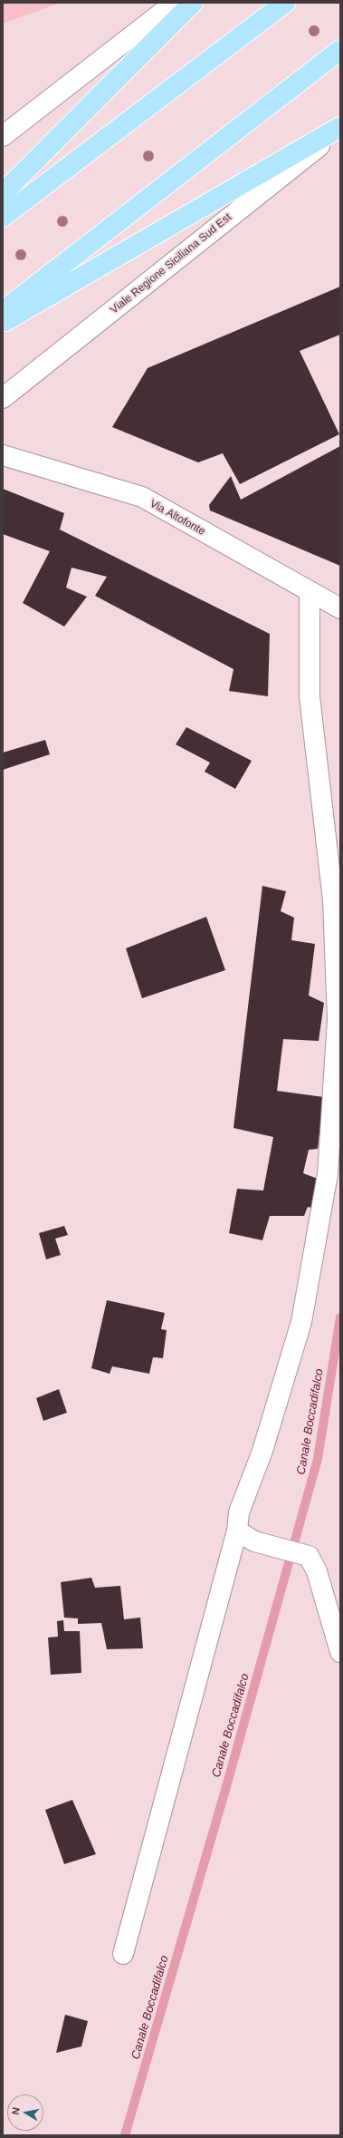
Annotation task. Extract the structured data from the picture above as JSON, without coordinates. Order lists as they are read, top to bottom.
{
  "streets": {
    "street": ["Viale Regione Siciliana Sud Est", "Via Altofonte"]
  },
  "water": ["Canale Boccadifalco"],
  "north": "left"
}
